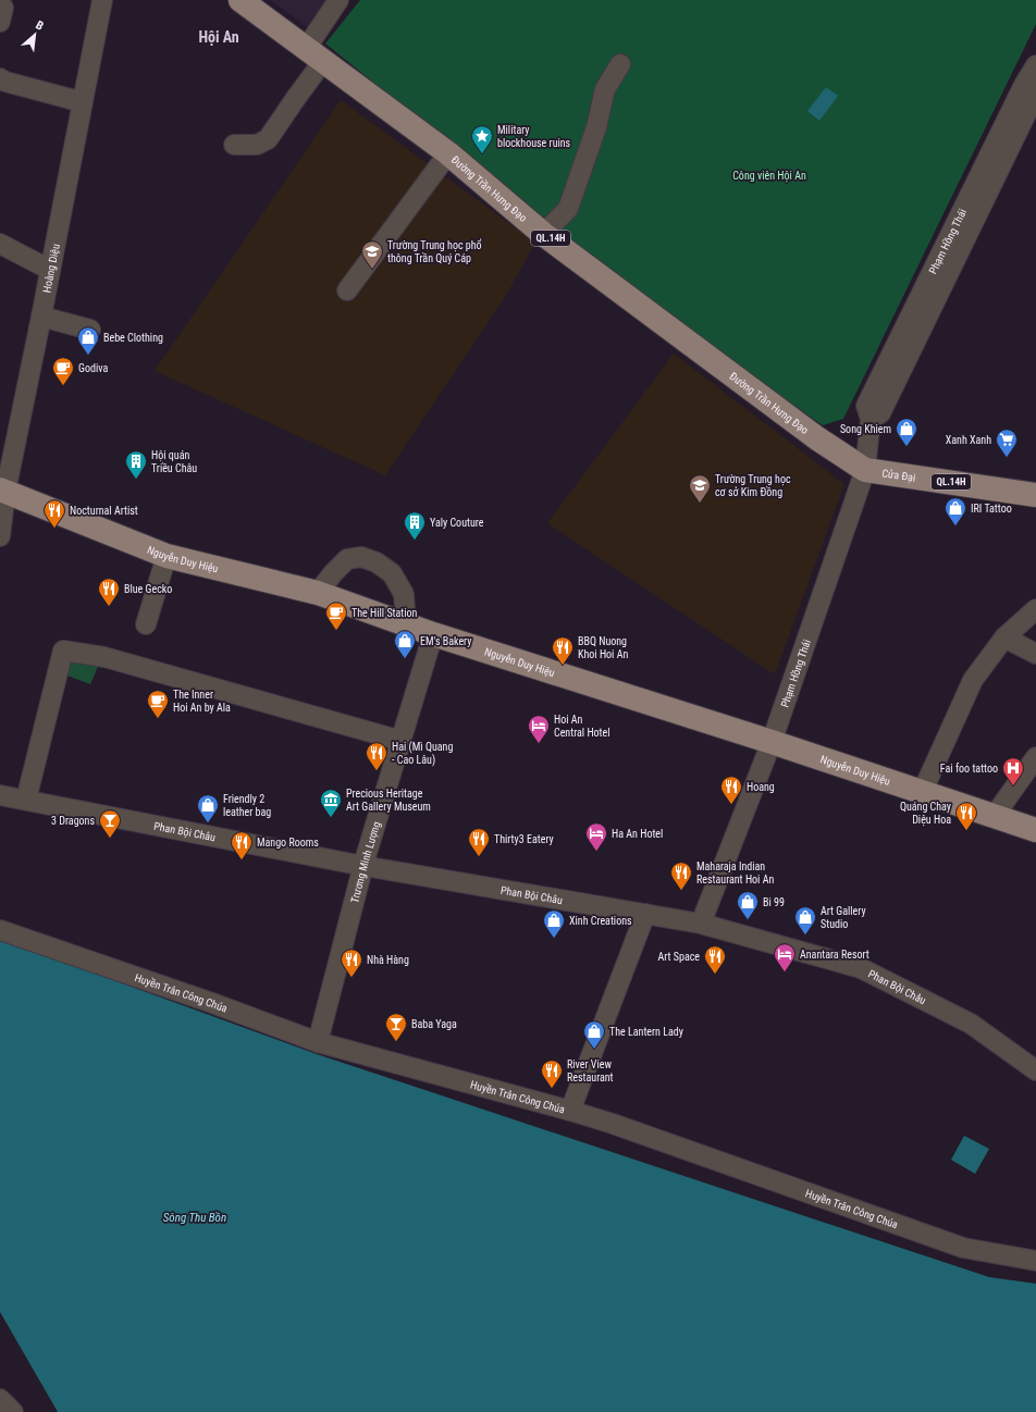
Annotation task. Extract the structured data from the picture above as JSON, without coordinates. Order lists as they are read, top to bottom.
{
  "streets": {
    "main road": [
      "Đường Trần Hưng Đạo",
      "QL.14H",
      "Cửa Đại",
      "Nguyễn Duy Hiệu"
    ],
    "street": [
      "Phạm Hồng Thái",
      "Hoàng Diệu",
      "Phan Bội Châu",
      "Trương Minh Lượng",
      "Huyền Trân Công Chúa"
    ]
  },
  "crossings": [
    ["Đường Trần Hưng Đạo", "Phạm Hồng Thái"],
    ["Đường Trần Hưng Đạo", "Cửa Đại"],
    ["Phạm Hồng Thái", "Cửa Đại"],
    ["Phạm Hồng Thái", "Nguyễn Duy Hiệu"],
    ["Phạm Hồng Thái", "Phan Bội Châu"],
    ["Hoàng Diệu", "Nguyễn Duy Hiệu"],
    ["Nguyễn Duy Hiệu", "Trương Minh Lượng"],
    ["Phan Bội Châu", "Trương Minh Lượng"],
    ["Trương Minh Lượng", "Huyền Trân Công Chúa"]
  ],
  "districts": ["Hội An"],
  "water": ["Sông Thu Bồn"],
  "parks": ["Công viên Hội An"],
  "places": {
    "place": ["Military blockhouse ruins"],
    "school or university": ["Trường Trung học phổ thông Trần Quý Cáp", "Trường Trung học cơ sở Kim Đồng"],
    "shop": [
      "Bebe Clothing",
      "Song Khiem",
      "IRI Tattoo",
      "EM's Bakery",
      "Friendly 2 leather bag",
      "Bi 99",
      "Art Gallery Studio",
      "Xinh Creations",
      "The Lantern Lady"
    ],
    "cafe": ["Godiva", "The Hill Station", "The Inner Hoi An by Ala"],
    "supermarket": ["Xanh Xanh"],
    "building": ["Hội quán Triều Châu", "Yaly Couture"],
    "restaurant": [
      "Nocturnal Artist",
      "Blue Gecko",
      "BBQ Nuong Khoi Hoi An",
      "Hai (Mì Quang - Cao Lâu)",
      "Hoang",
      "Quáng Chay Diệu Hoa",
      "Thirty3 Eatery",
      "Mango Rooms",
      "Maharaja Indian Restaurant Hoi An",
      "Art Space",
      "Nhà Hàng",
      "River View Restaurant"
    ],
    "hotel": ["Hoi An Central Hotel", "Ha An Hotel", "Anantara Resort"],
    "hospital": ["Fai foo tattoo"],
    "museum": ["Precious Heritage Art Gallery Museum"],
    "bar": ["3 Dragons", "Baba Yaga"]
  },
  "north": "top right"
}
